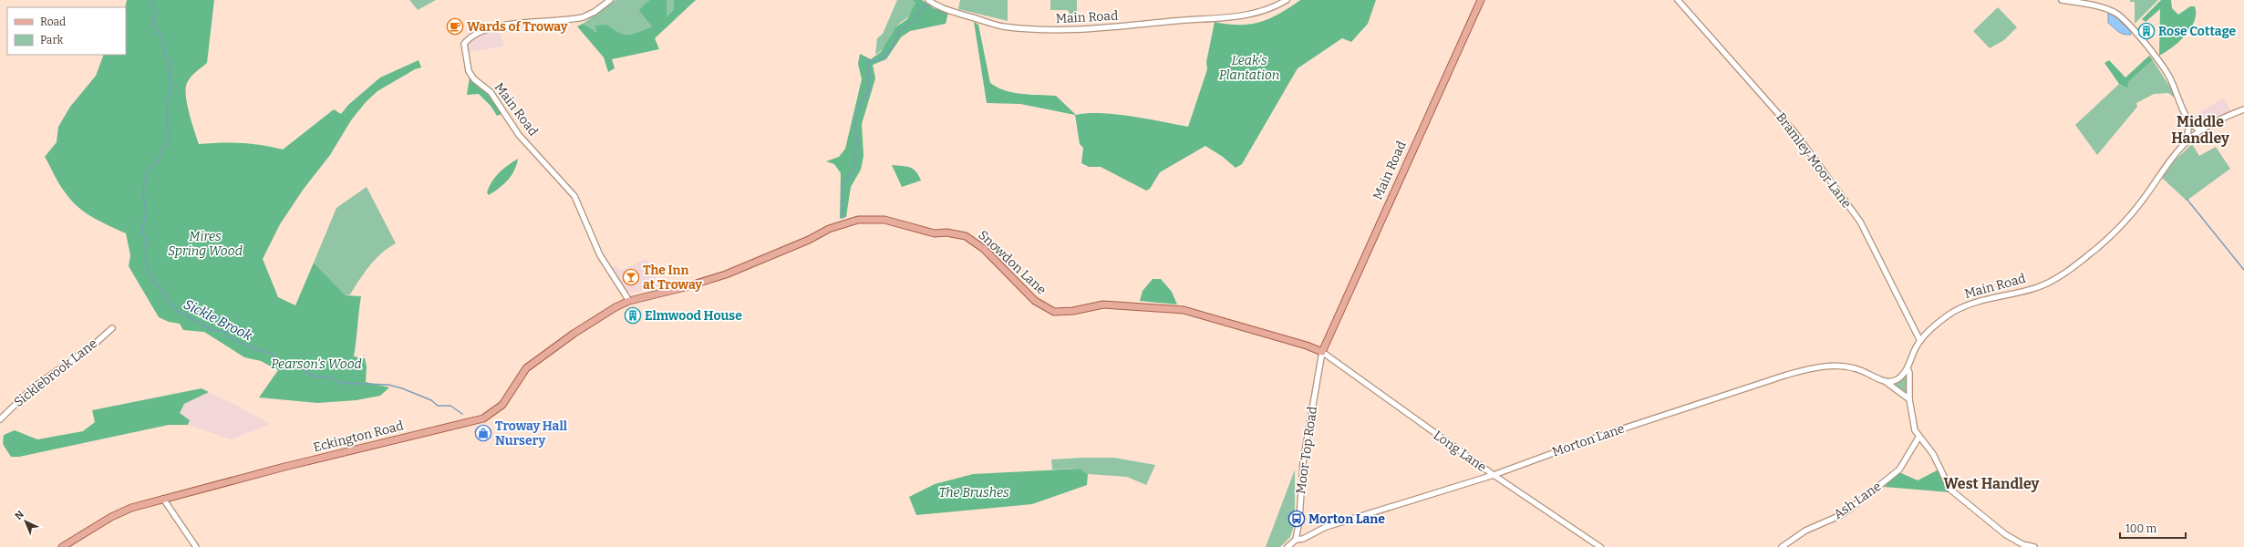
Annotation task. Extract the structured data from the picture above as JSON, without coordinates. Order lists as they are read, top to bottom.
{
  "streets": {
    "main road": ["Main Road", "Snowdon Lane", "Eckington Road"],
    "street": [
      "Bramley Moor Lane",
      "Sicklebrook Lane",
      "Morton Lane",
      "Moor Top Road",
      "Long Lane",
      "Ash Lane"
    ]
  },
  "crossings": [
    ["Main Road", "Bramley Moor Lane"],
    ["Main Road", "Snowdon Lane"],
    ["Main Road", "Eckington Road"],
    ["Main Road", "Moor Top Road"],
    ["Main Road", "Long Lane"],
    ["Snowdon Lane", "Eckington Road"],
    ["Snowdon Lane", "Moor Top Road"],
    ["Snowdon Lane", "Long Lane"],
    ["Morton Lane", "Moor Top Road"],
    ["Morton Lane", "Long Lane"],
    ["Moor Top Road", "Long Lane"]
  ],
  "districts": ["Middle Handley", "West Handley"],
  "water": ["Sickle Brook"],
  "parks": [
    "Leak's Plantation",
    "Mires Spring Wood",
    "Pearson's Wood",
    "The Brushes"
  ],
  "places": {
    "cafe": ["Wards of Troway"],
    "building": ["Rose Cottage", "Elmwood House"],
    "bar": ["The Inn at Troway"],
    "shop": ["Troway Hall Nursery"],
    "bus stop": ["Morton Lane"]
  },
  "legend": ["Road", "Park"],
  "scale_bar": "100 m",
  "north": "top left"
}
